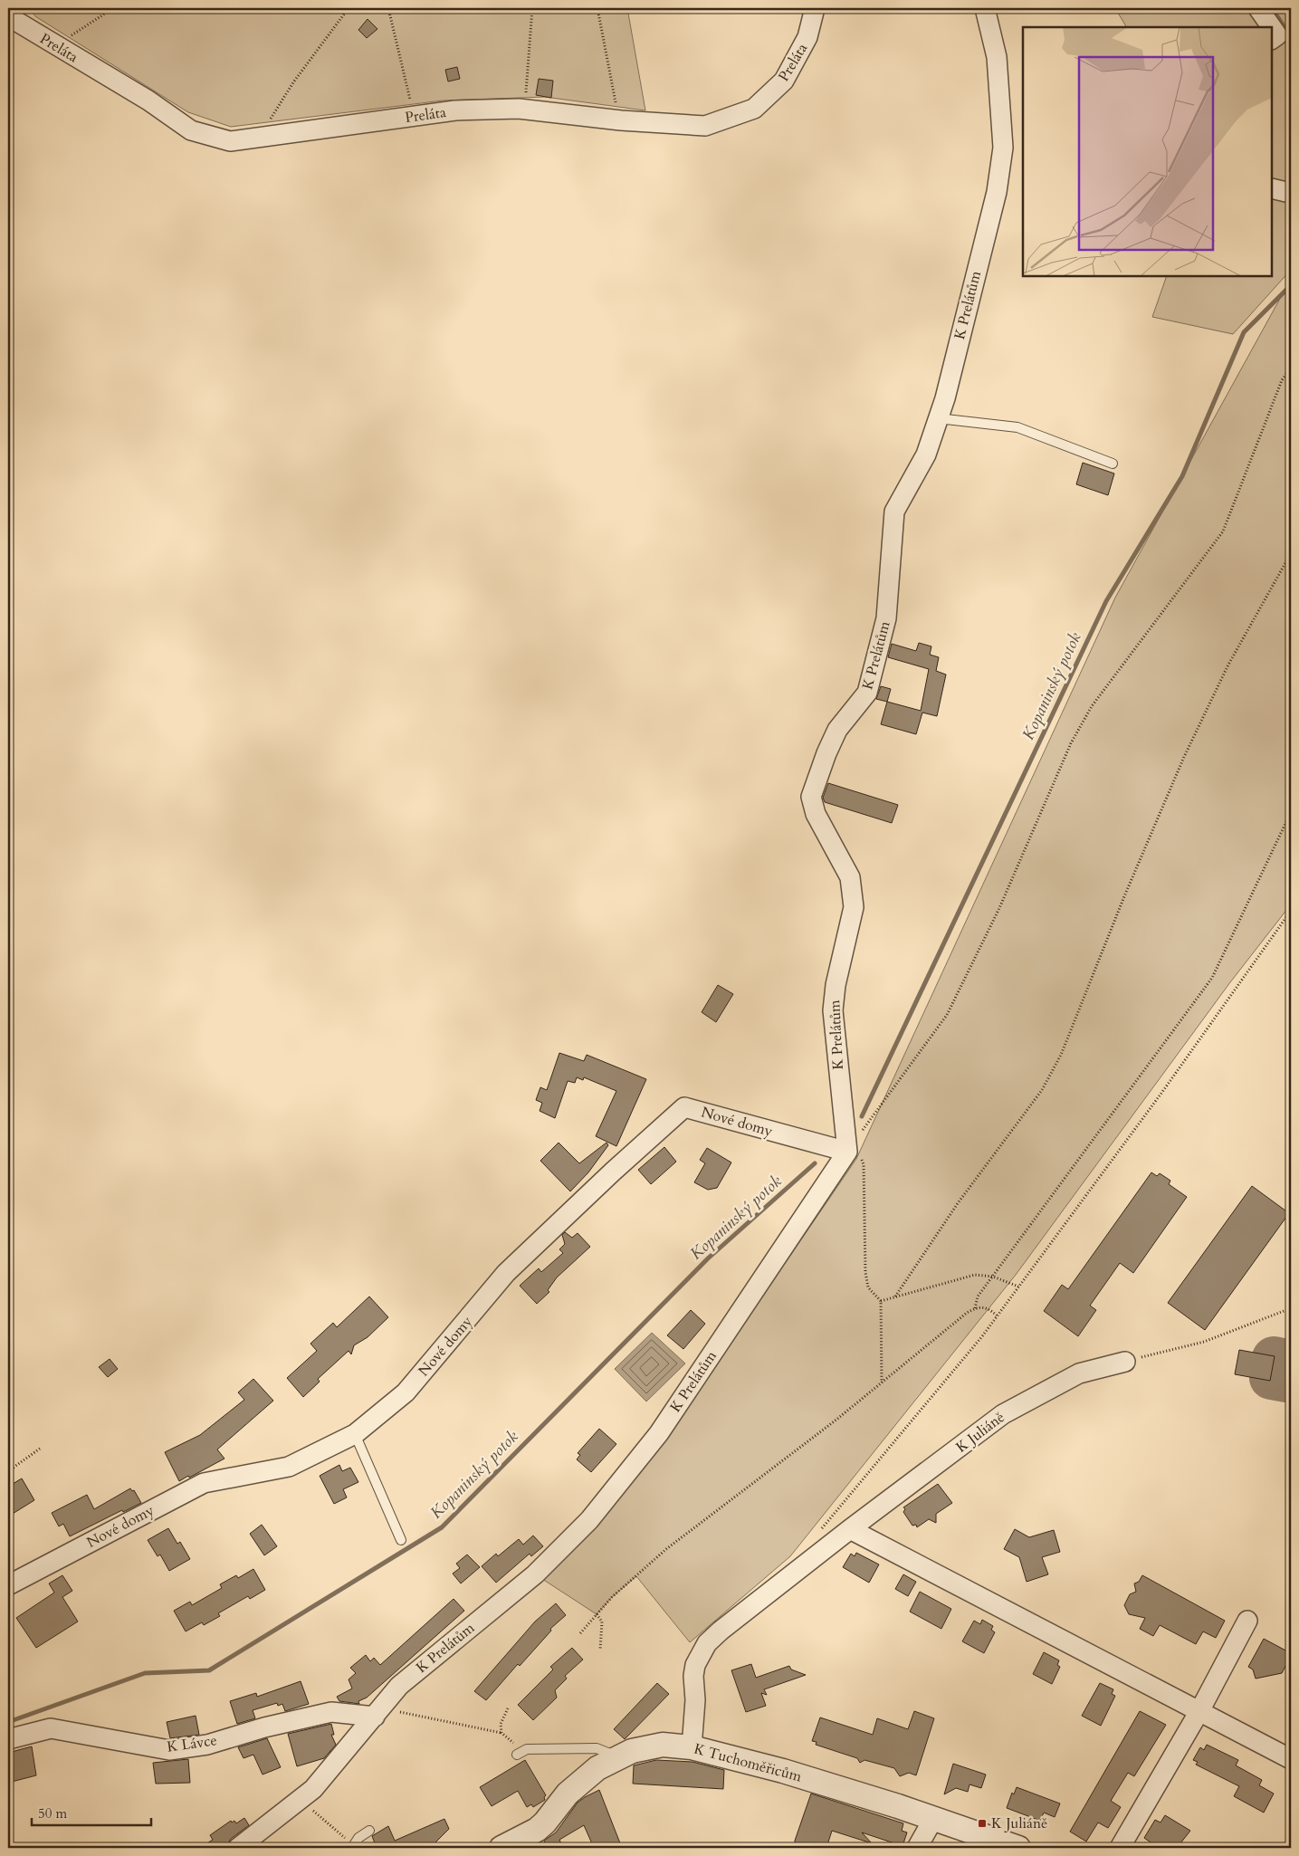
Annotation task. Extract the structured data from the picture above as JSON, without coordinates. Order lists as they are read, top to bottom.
{
  "streets": {
    "street": [
      "Preláta",
      "K Prelátům",
      "Nové domy",
      "K Juliáně",
      "K Lávce",
      "K Tuchoměřicům"
    ]
  },
  "crossings": [
    ["K Prelátům", "Nové domy"],
    ["K Prelátům", "K Lávce"],
    ["K Juliáně", "K Tuchoměřicům"]
  ],
  "water": ["Kopaninský potok"],
  "places": {
    "transit": ["K Juliáně"]
  },
  "scale_bar": "50 m"
}
